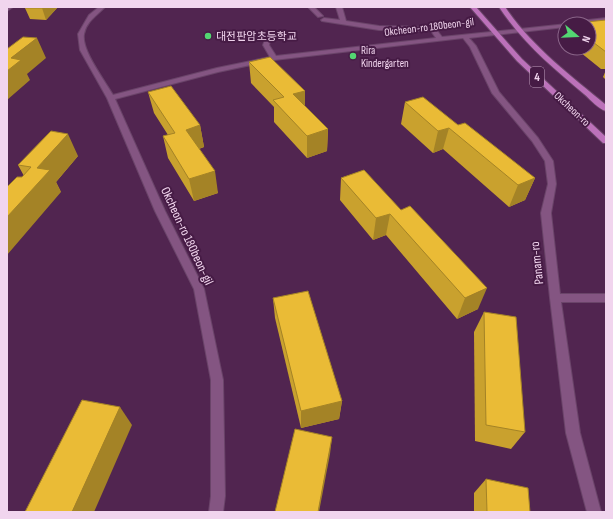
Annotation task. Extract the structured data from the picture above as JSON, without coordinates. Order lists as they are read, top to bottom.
{
  "streets": {
    "main road": ["4", "Okcheon-ro"],
    "street": ["Okcheon-ro 180beon-gil", "Panam-ro"]
  },
  "crossings": [
    ["Okcheon-ro 180beon-gil", "Okcheon-ro"],
    ["Okcheon-ro 180beon-gil", "Panam-ro"]
  ],
  "places": ["대전판암초등학교", "Rira Kindergarten"],
  "north": "right"
}
